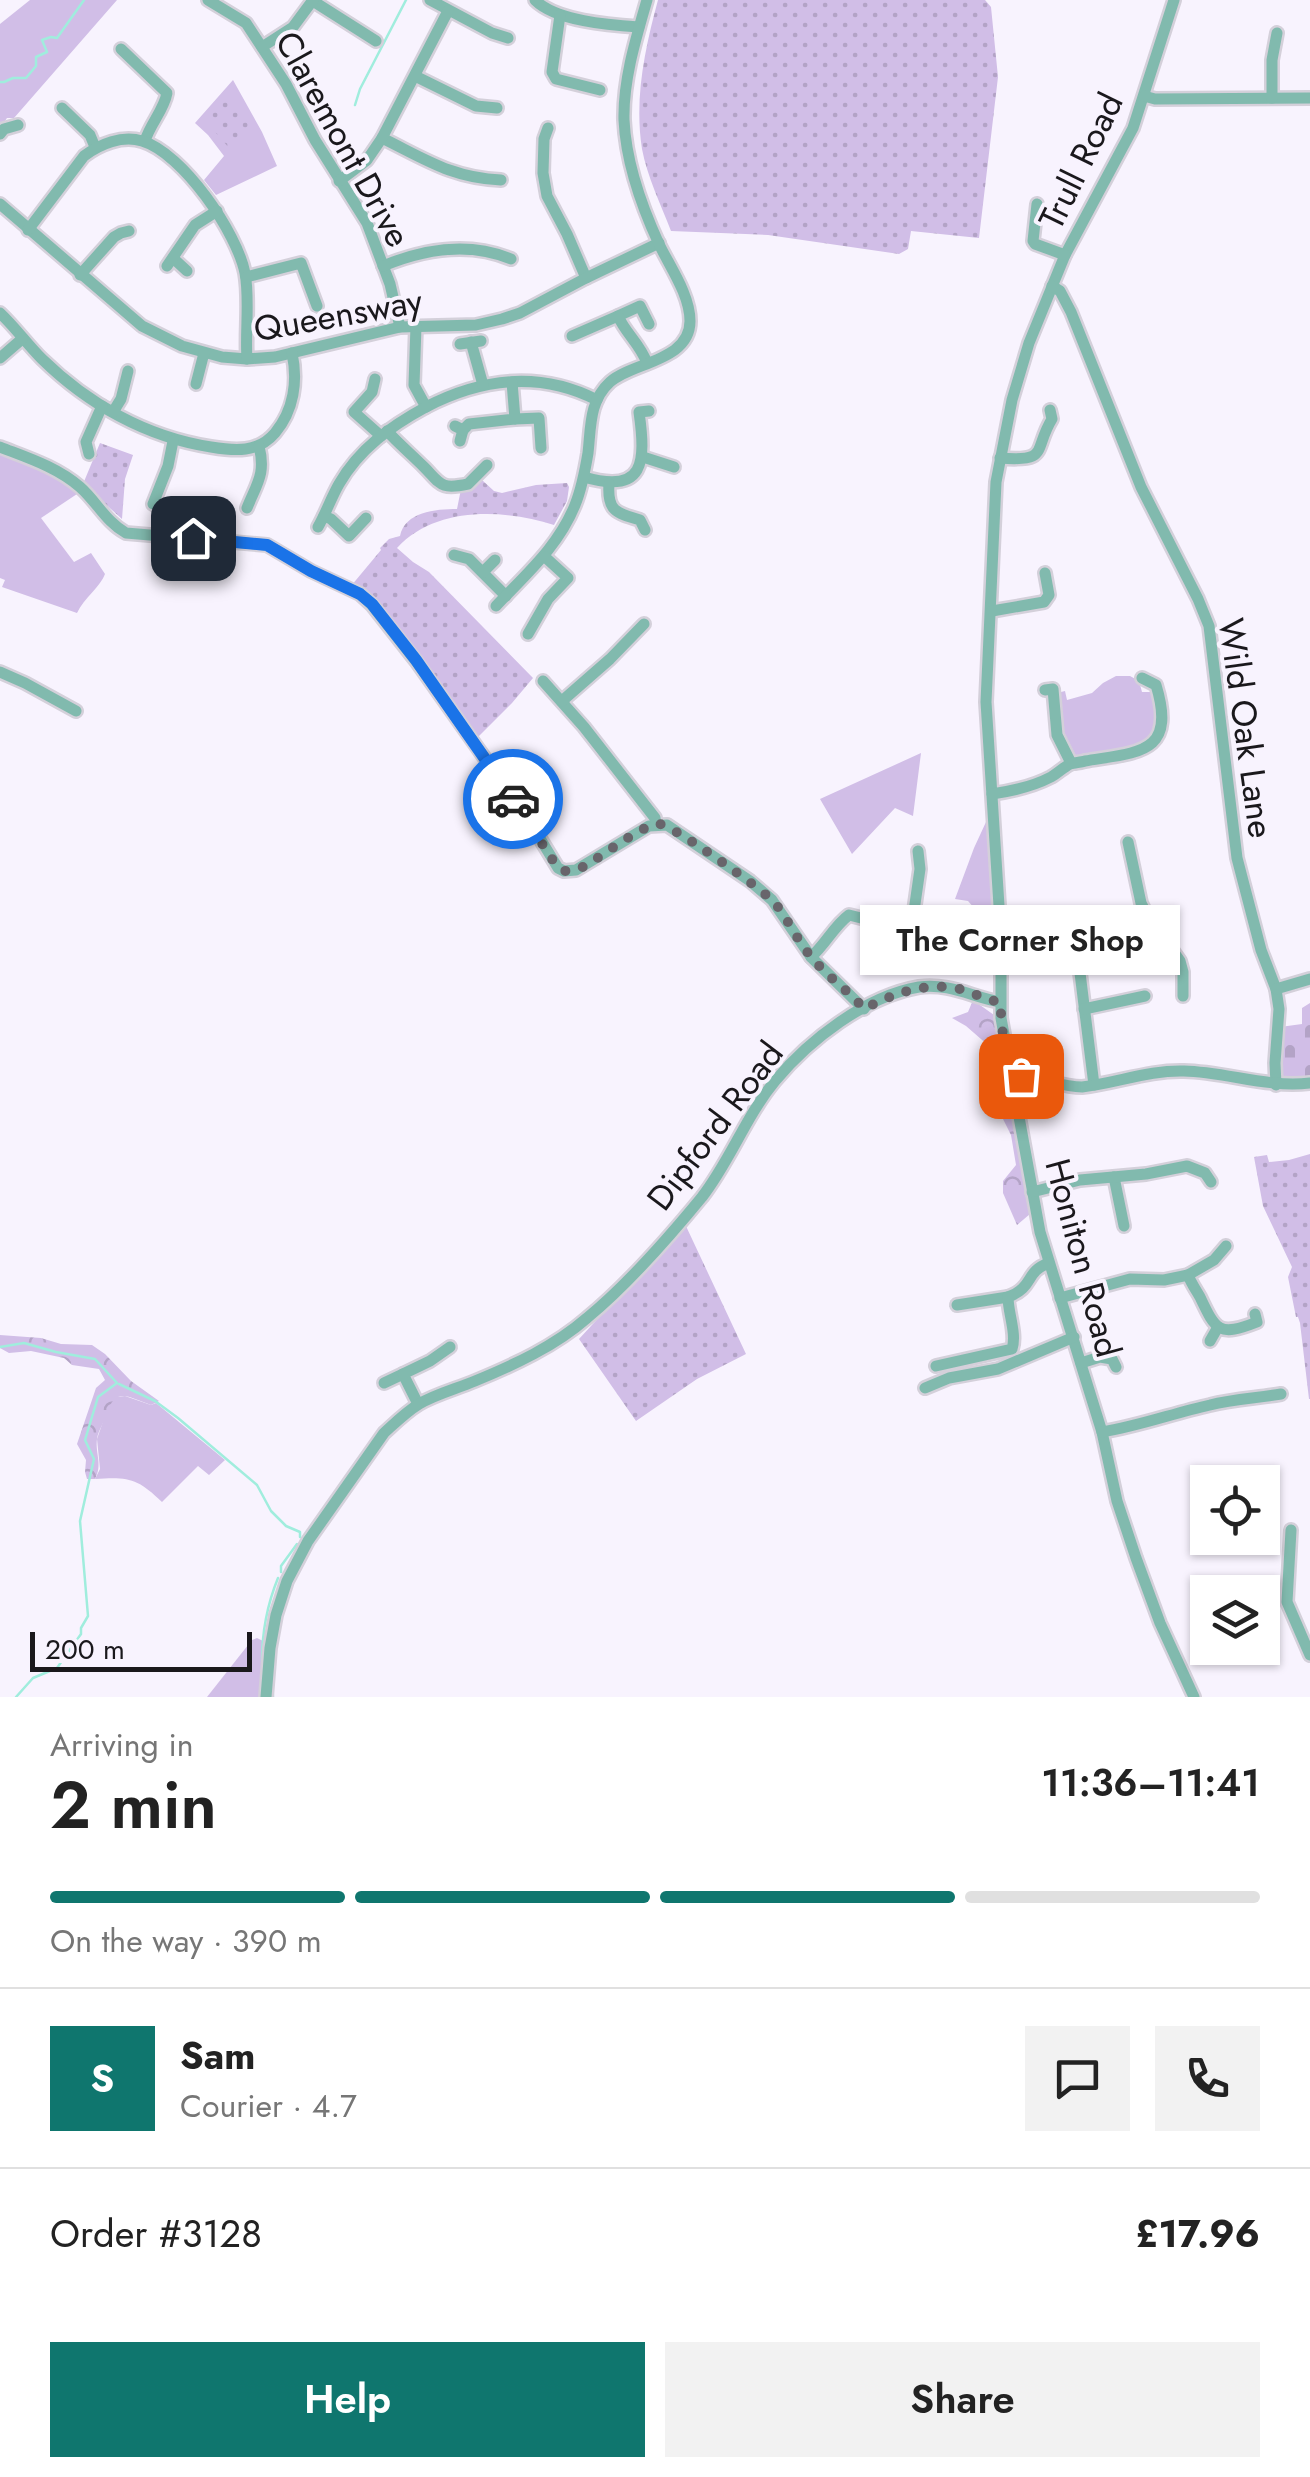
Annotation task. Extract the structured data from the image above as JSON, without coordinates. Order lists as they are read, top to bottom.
{
  "streets": {
    "street": [
      "Claremont Drive",
      "Trull Road",
      "Queensway",
      "Wild Oak Lane",
      "Dipford Road",
      "Honiton Road"
    ]
  },
  "crossings": [
    ["Claremont Drive", "Queensway"],
    ["Trull Road", "Wild Oak Lane"],
    ["Trull Road", "Honiton Road"],
    ["Dipford Road", "Honiton Road"]
  ],
  "places": ["The Corner Shop"],
  "scale_bar": "200 m",
  "page": {
    "bubble": "The Corner Shop",
    "scale": "200 m",
    "heading": ["2 min", "Arriving in", "11:36–11:41"],
    "panel": [
      "Sam",
      "Courier · 4.7",
      "Order #3128",
      "£17.96"
    ],
    "bar": "On the way · 390 m",
    "round": "S",
    "buttons": ["Help", "Share"]
  }
}
